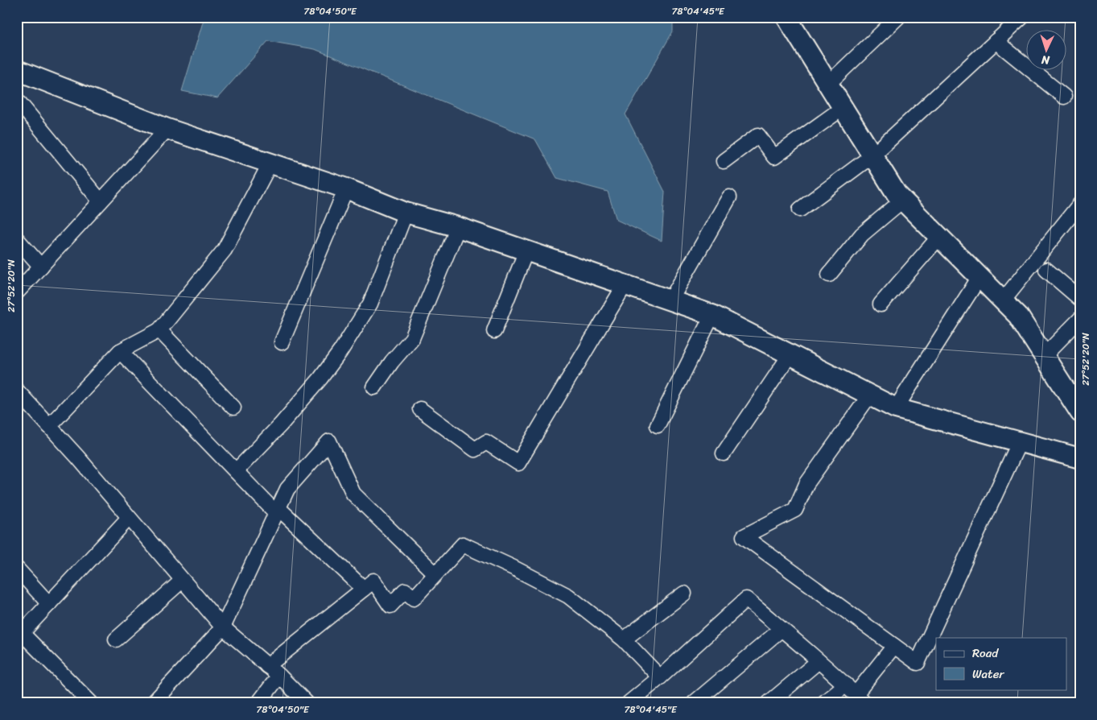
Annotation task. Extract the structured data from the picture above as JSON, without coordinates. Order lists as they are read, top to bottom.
{
  "legend": ["Road", "Water"],
  "north": "bottom",
  "coordinates": ["78°04'50\"E", "78°04'45\"E", "27°52'20\"N"]
}
